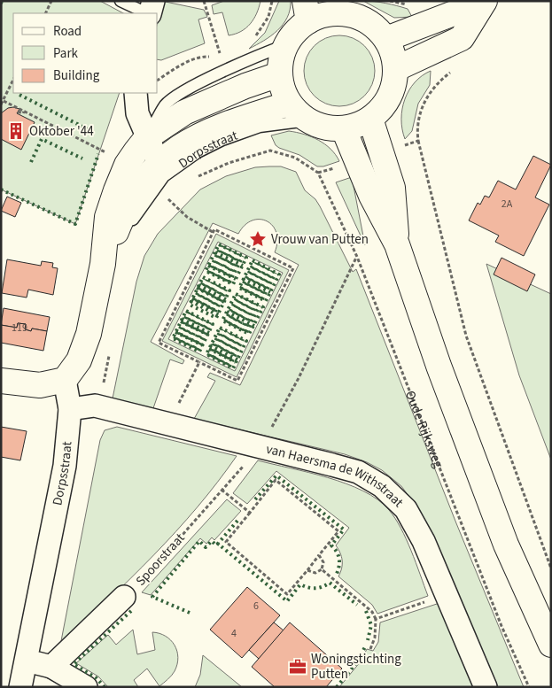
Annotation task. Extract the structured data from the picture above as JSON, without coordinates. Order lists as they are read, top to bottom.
{
  "streets": {
    "main road": ["Dorpsstraat"],
    "street": ["van Haersma de Withstraat", "Spoorstraat"],
    "path": ["Oude Rijksweg"]
  },
  "crossings": [
    ["Dorpsstraat", "Oude Rijksweg"],
    ["Dorpsstraat", "van Haersma de Withstraat"],
    ["Oude Rijksweg", "Spoorstraat"],
    ["van Haersma de Withstraat", "Spoorstraat"]
  ],
  "places": {
    "building": ["Oktober '44"],
    "place": ["Vrouw van Putten"],
    "office": ["Woningstichting Putten"]
  },
  "house_numbers": [
    "2A",
    "119",
    "6",
    "4"
  ],
  "legend": ["Road", "Park", "Building"]
}
